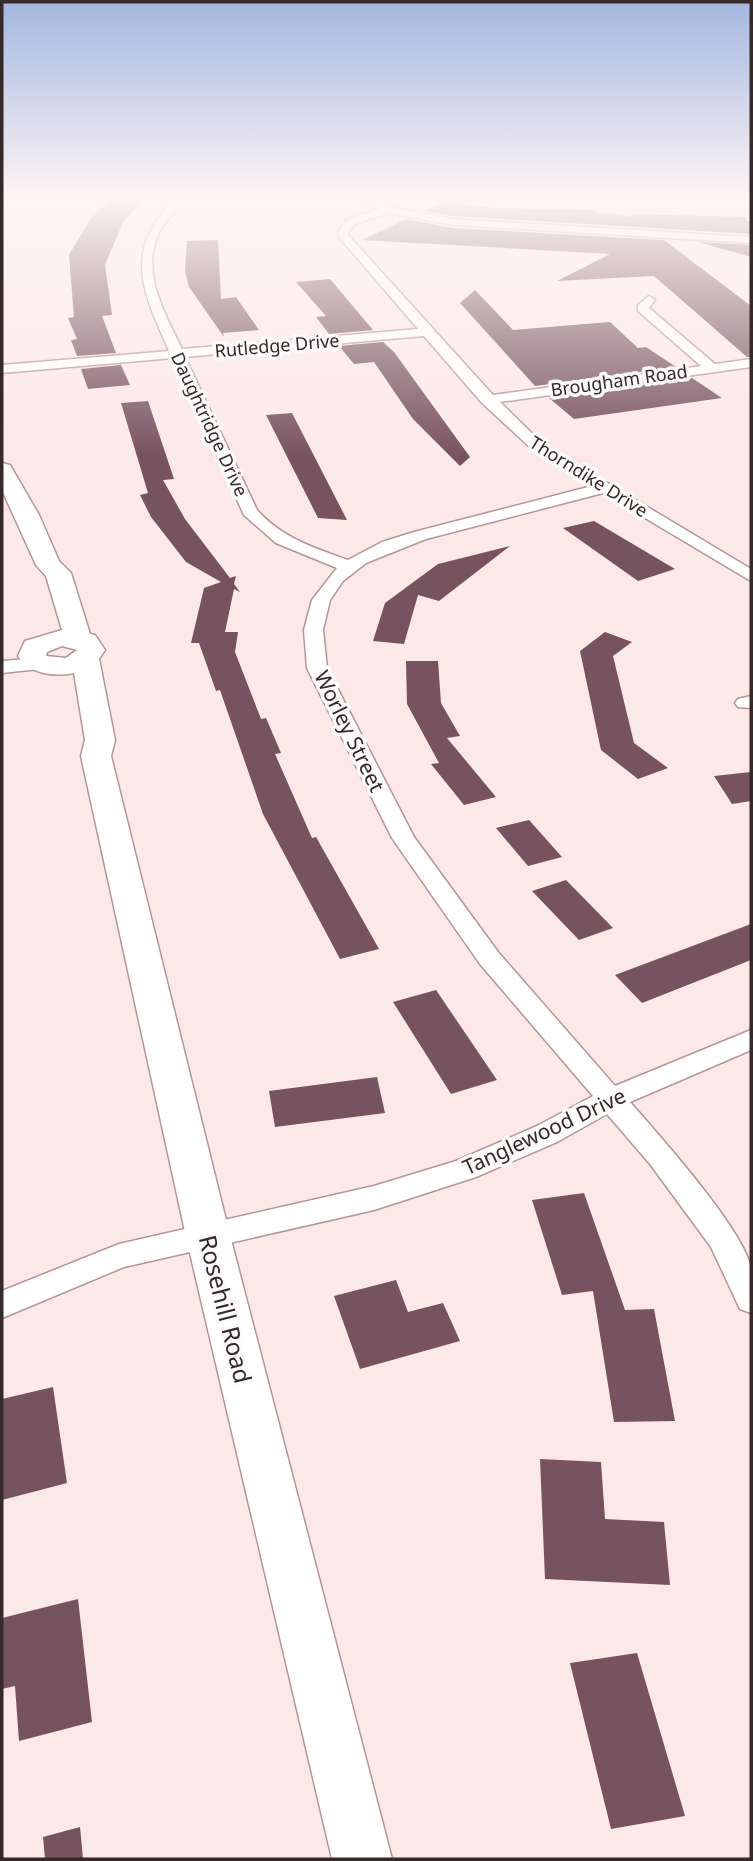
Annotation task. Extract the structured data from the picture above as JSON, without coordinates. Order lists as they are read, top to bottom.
{
  "streets": {
    "main road": ["Rosehill Road"],
    "street": [
      "Rutledge Drive",
      "Brougham Road",
      "Daughtridge Drive",
      "Thorndike Drive",
      "Worley Street",
      "Tanglewood Drive"
    ]
  },
  "crossings": [
    ["Rutledge Drive", "Daughtridge Drive"],
    ["Rutledge Drive", "Thorndike Drive"],
    ["Brougham Road", "Thorndike Drive"],
    ["Daughtridge Drive", "Worley Street"],
    ["Thorndike Drive", "Worley Street"],
    ["Worley Street", "Tanglewood Drive"],
    ["Tanglewood Drive", "Rosehill Road"]
  ]
}
